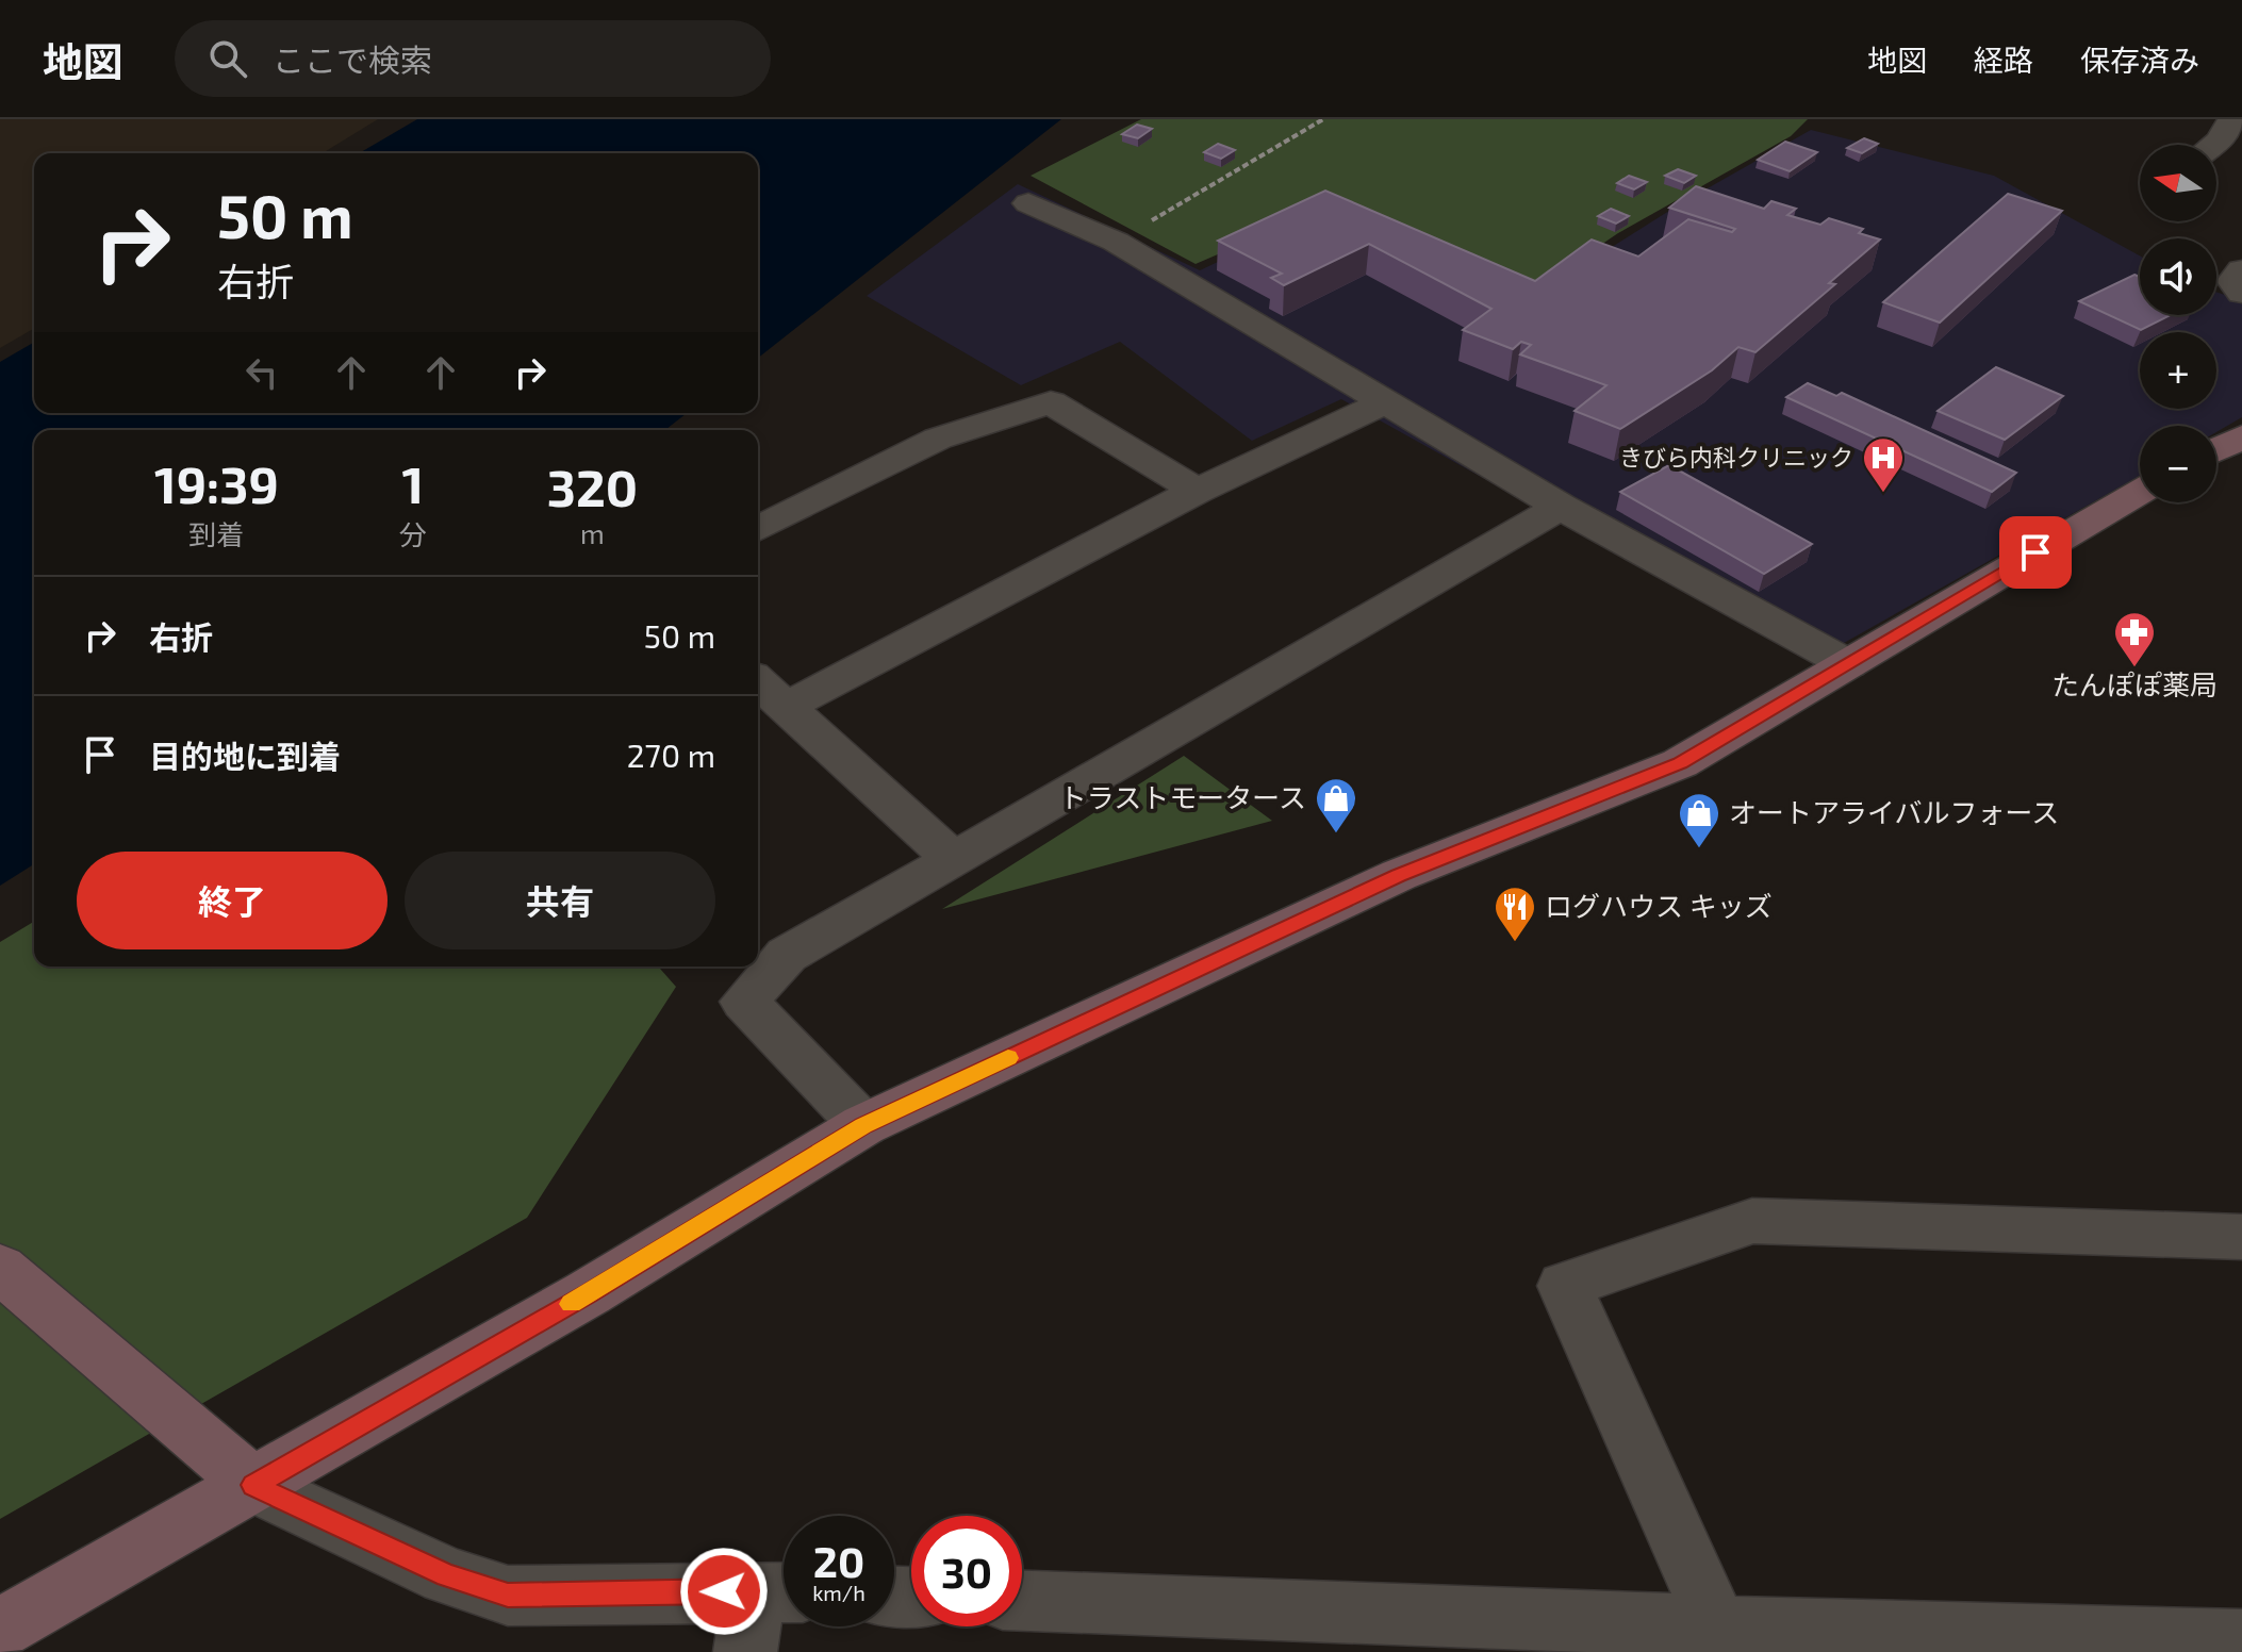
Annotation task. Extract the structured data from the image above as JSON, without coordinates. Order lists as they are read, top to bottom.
{
  "places": {
    "hospital": ["きびら内科クリニック"],
    "pharmacy": ["たんぽぽ薬局"],
    "shop": ["トラストモータース", "オートアライバルフォース"],
    "restaurant": ["ログハウス キッズ"]
  },
  "north": "left",
  "page": {
    "header": "地図",
    "search": "ここで検索",
    "nav": ["地図", "経路", "保存済み"],
    "map_buttons": ["+", "−"],
    "turn": ["50 m", "右折"],
    "eta": [
      "19:39",
      "到着",
      "1",
      "分",
      "320",
      "m"
    ],
    "list": [
      {
        "name": "右折",
        "value": "50 m"
      },
      {
        "name": "目的地に到着",
        "value": "270 m"
      }
    ],
    "buttons": ["終了", "共有"],
    "speed": "20 km/h",
    "limit": "30"
  }
}
